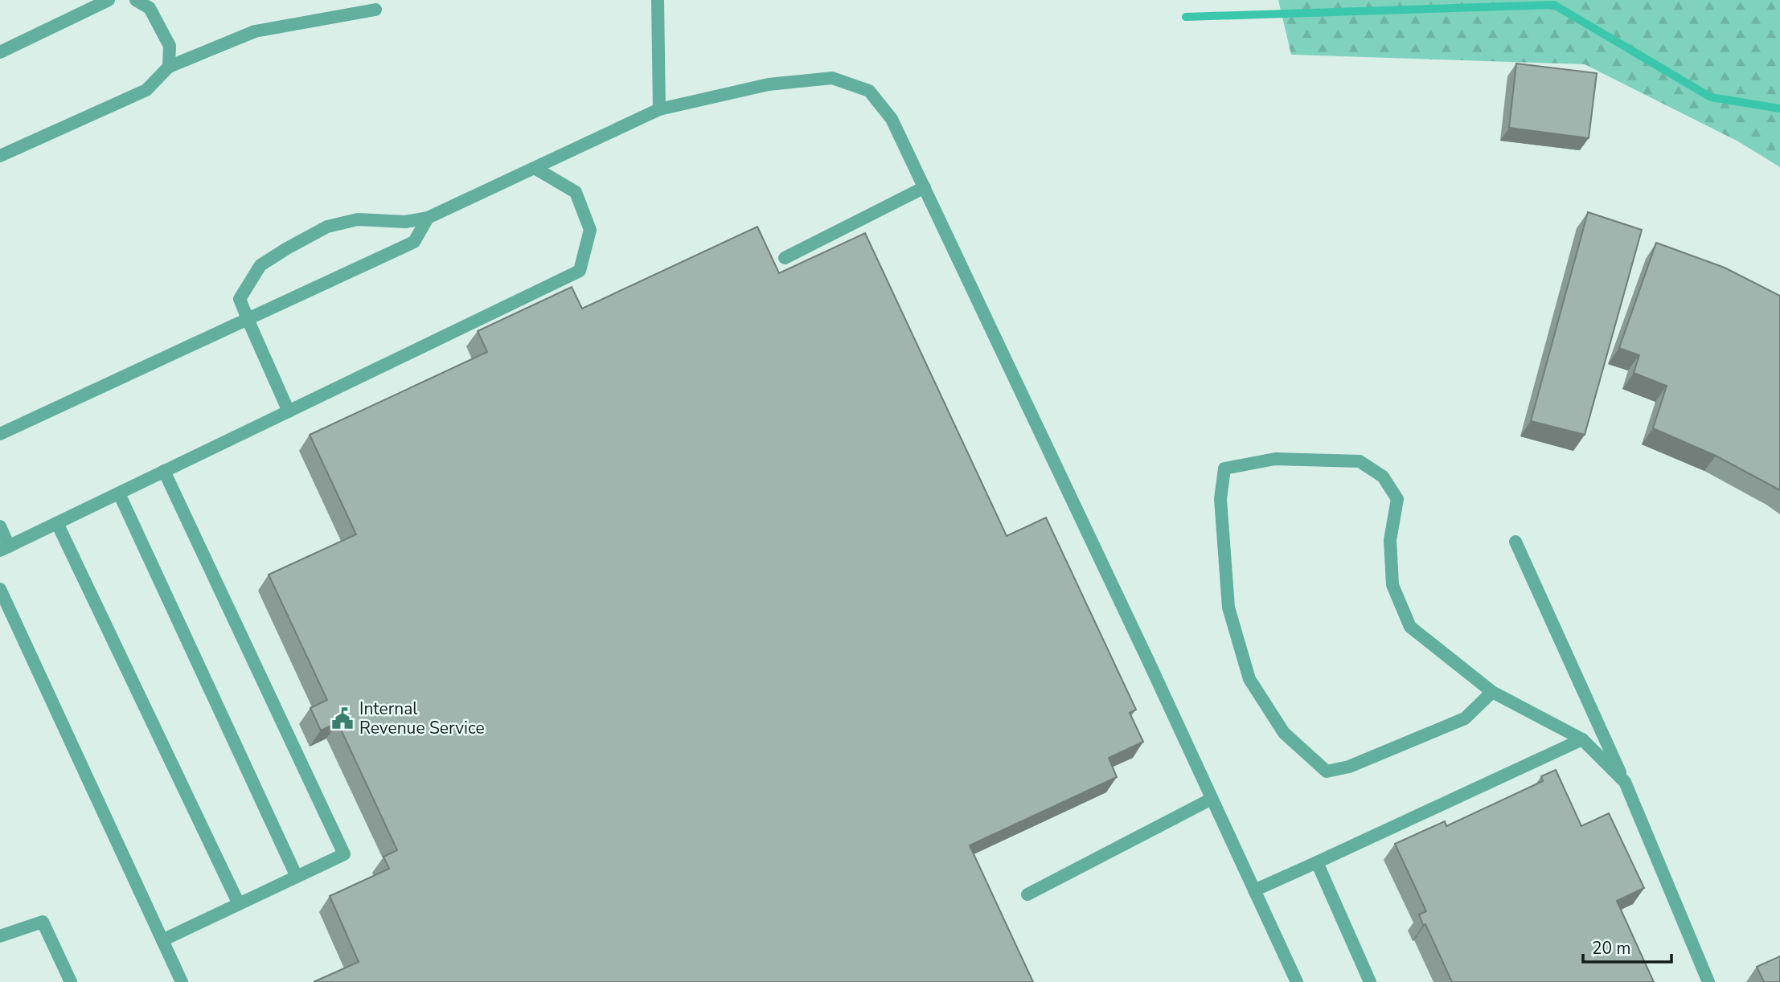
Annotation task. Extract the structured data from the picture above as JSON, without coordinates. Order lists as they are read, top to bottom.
{
  "places": {
    "public building": ["Internal Revenue Service"]
  },
  "scale_bar": "20 m"
}
